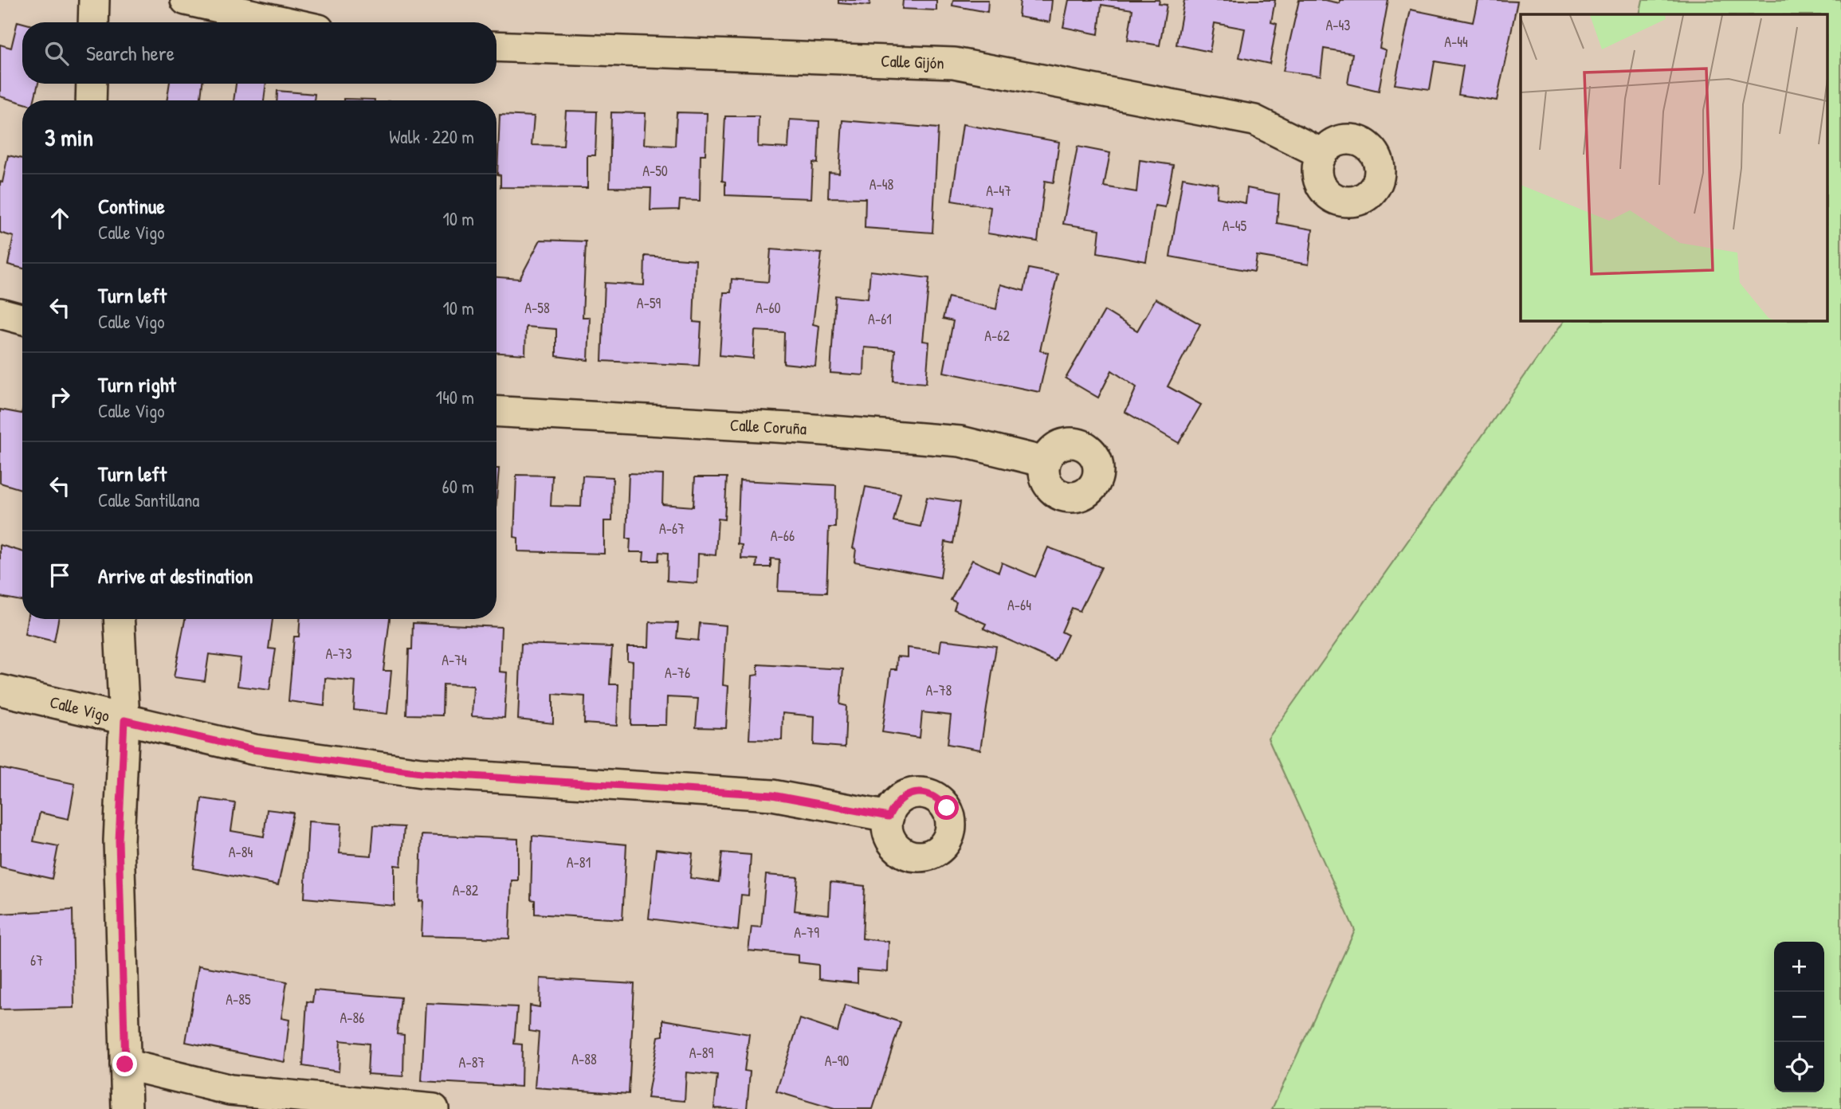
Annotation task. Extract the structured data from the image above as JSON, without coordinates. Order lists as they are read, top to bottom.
{
  "streets": {
    "street": ["Calle Gijón", "Calle Coruña", "Calle Vigo"]
  },
  "house_numbers": [
    "A-43",
    "A-44",
    "A-50",
    "A-48",
    "A-47",
    "A-45",
    "A-59",
    "A-58",
    "A-60",
    "A-61",
    "A-62",
    "A-67",
    "A-66",
    "A-64",
    "A-73",
    "A-74",
    "A-76",
    "A-78",
    "A-84",
    "A-81",
    "A-82",
    "A-79",
    "67",
    "A-85",
    "A-86",
    "A-89",
    "A-88",
    "A-90",
    "A-87"
  ],
  "page": {
    "search": "Search here",
    "heading": ["3 min", "Walk · 220 m"],
    "list": [
      ["Continue", "Calle Vigo", "10 m"],
      ["Turn left", "Calle Vigo", "10 m"],
      ["Turn right", "Calle Vigo", "140 m"],
      ["Turn left", "Calle Santillana", "60 m"],
      "Arrive at destination"
    ],
    "map_buttons": ["+", "−"]
  }
}
